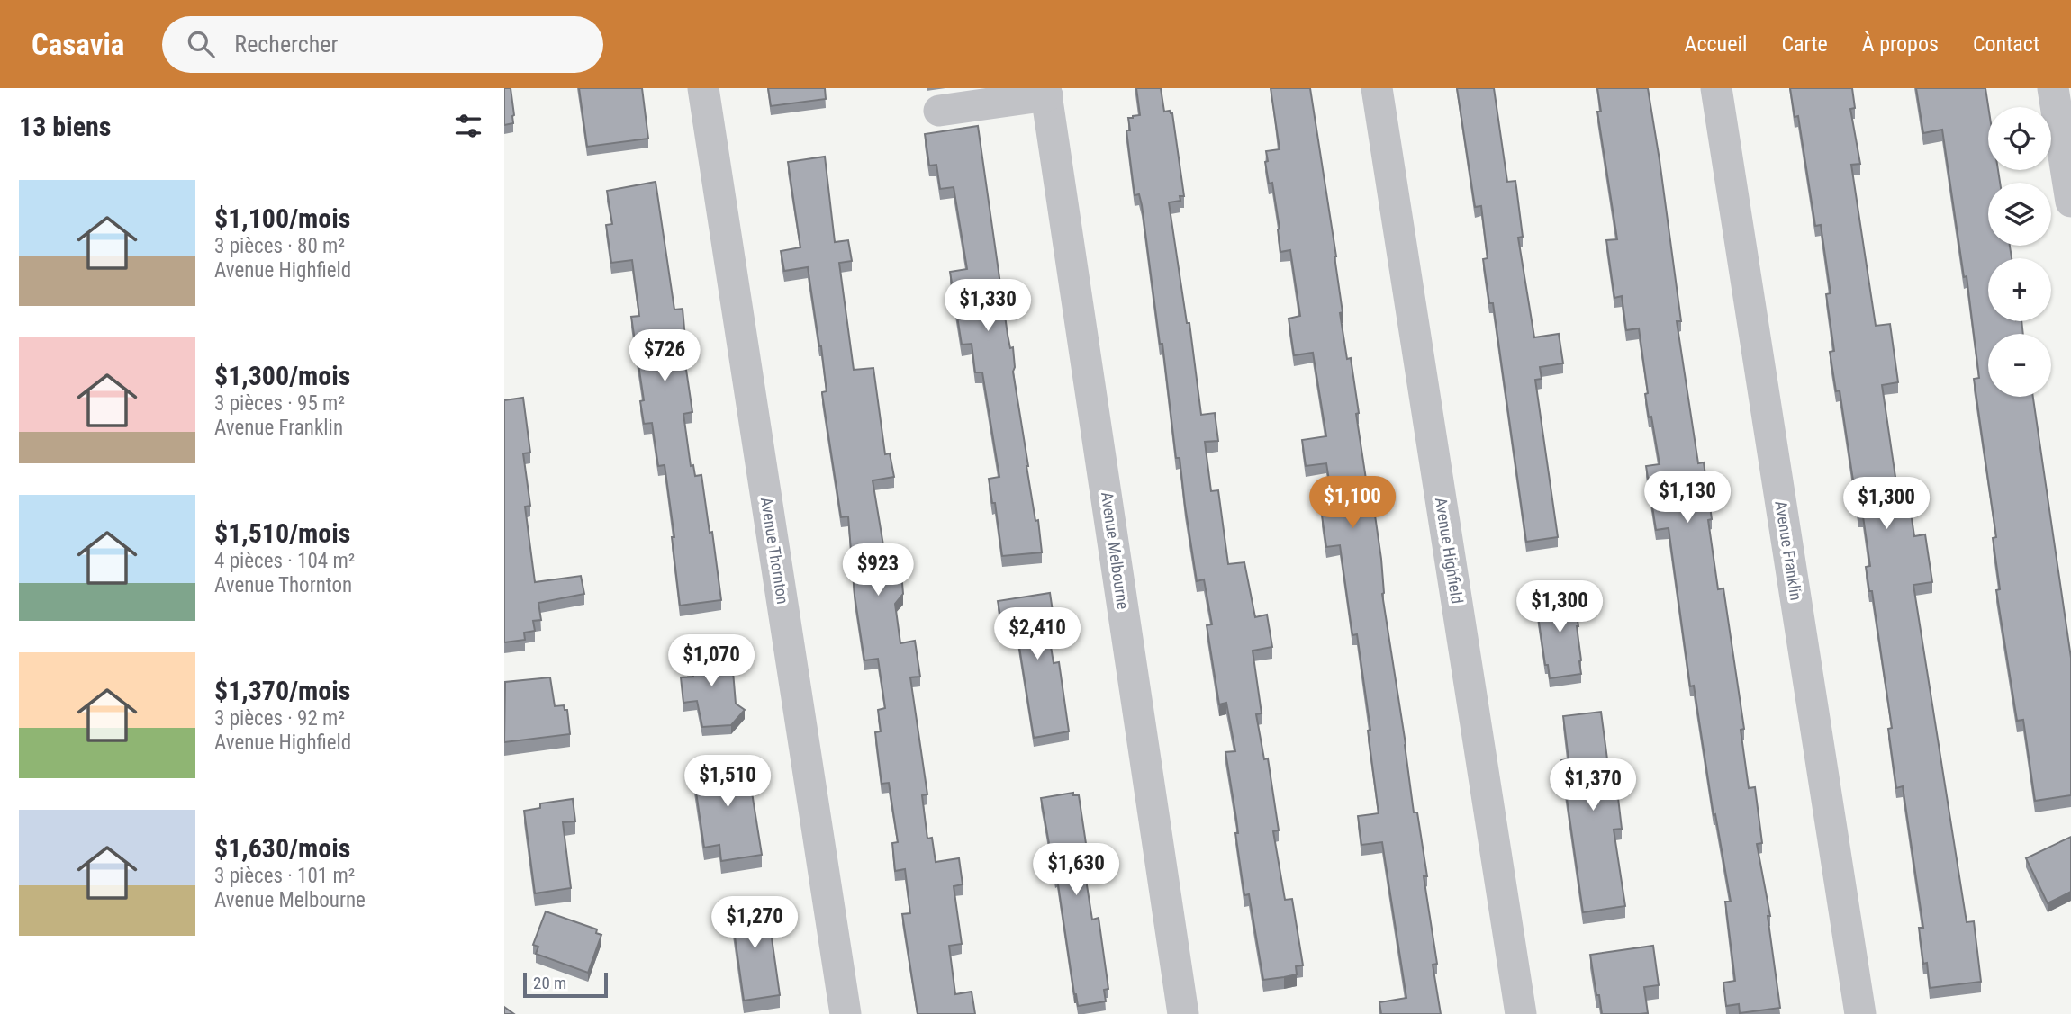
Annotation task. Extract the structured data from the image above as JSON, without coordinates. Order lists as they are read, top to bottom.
{
  "streets": {
    "street": [
      "Avenue Thornton",
      "Avenue Melbourne",
      "Avenue Highfield",
      "Avenue Franklin"
    ]
  },
  "scale_bar": "20 m",
  "page": {
    "header": "Casavia",
    "search": "Rechercher",
    "nav": [
      "Accueil",
      "Carte",
      "À propos",
      "Contact"
    ],
    "heading": "13 biens",
    "map_buttons": ["+", "−"],
    "list": [
      {
        "name": "$1,100/mois",
        "note": "3 pièces · 80 m² · Avenue Highfield"
      },
      {
        "name": "$1,300/mois",
        "note": "3 pièces · 95 m² · Avenue Franklin"
      },
      {
        "name": "$1,510/mois",
        "note": "4 pièces · 104 m² · Avenue Thornton"
      },
      {
        "name": "$1,370/mois",
        "note": "3 pièces · 92 m² · Avenue Highfield"
      },
      {
        "name": "$1,630/mois",
        "note": "3 pièces · 101 m² · Avenue Melbourne"
      }
    ],
    "price": [
      "$1,330",
      "$726",
      "$1,130",
      "$1,100",
      "$1,300",
      "$923",
      "$1,300",
      "$2,410",
      "$1,070",
      "$1,510",
      "$1,370",
      "$1,630",
      "$1,270"
    ],
    "scale": "20 m"
  }
}
